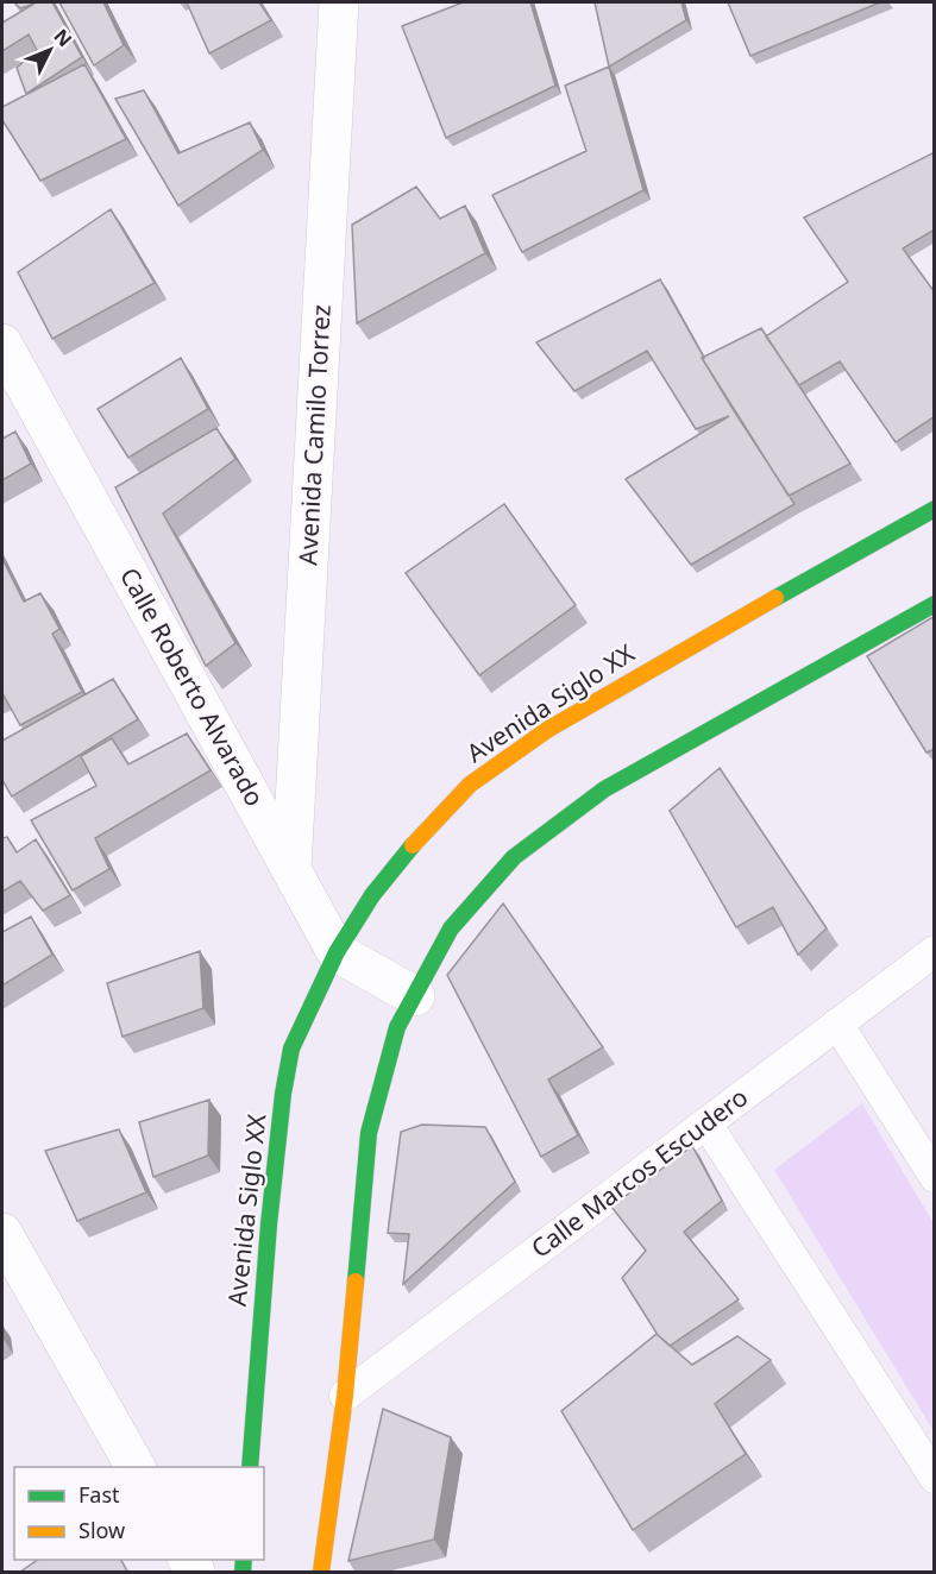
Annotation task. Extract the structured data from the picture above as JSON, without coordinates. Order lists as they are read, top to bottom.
{
  "streets": {
    "highway": ["Avenida Siglo XX"],
    "street": ["Avenida Camilo Torrez", "Calle Roberto Alvarado"],
    "lane": ["Calle Marcos Escudero"]
  },
  "crossings": [
    ["Avenida Camilo Torrez", "Calle Roberto Alvarado"],
    ["Calle Roberto Alvarado", "Avenida Siglo XX"]
  ],
  "legend": ["Fast", "Slow"],
  "north": "top right"
}
